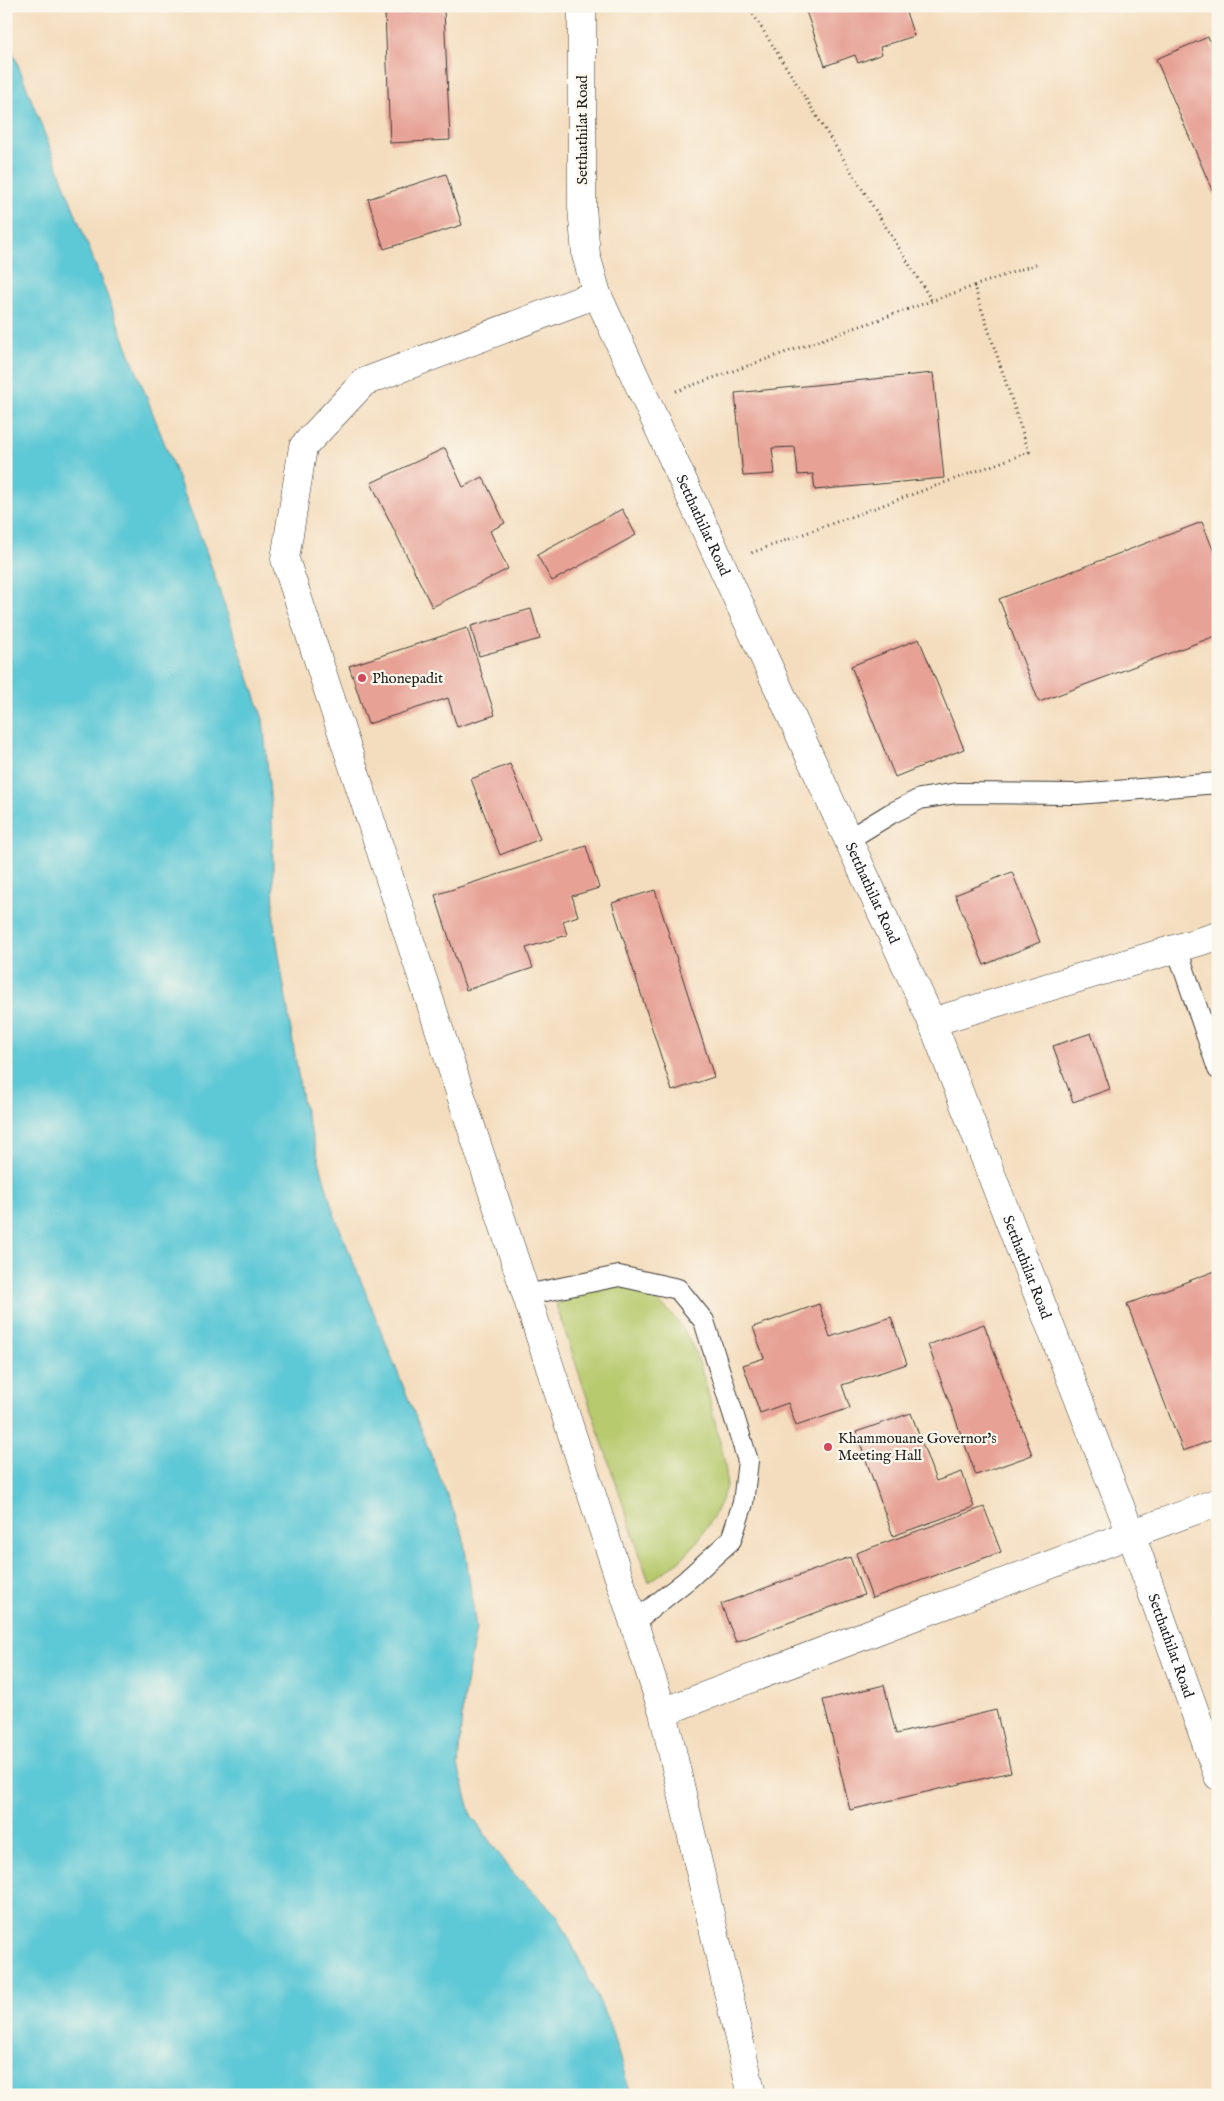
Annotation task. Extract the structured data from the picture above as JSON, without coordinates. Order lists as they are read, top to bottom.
{
  "streets": {
    "street": ["Setthathilat Road"]
  },
  "places": ["Phonepadit", "Khammouane Governor's Meeting Hall"]
}
